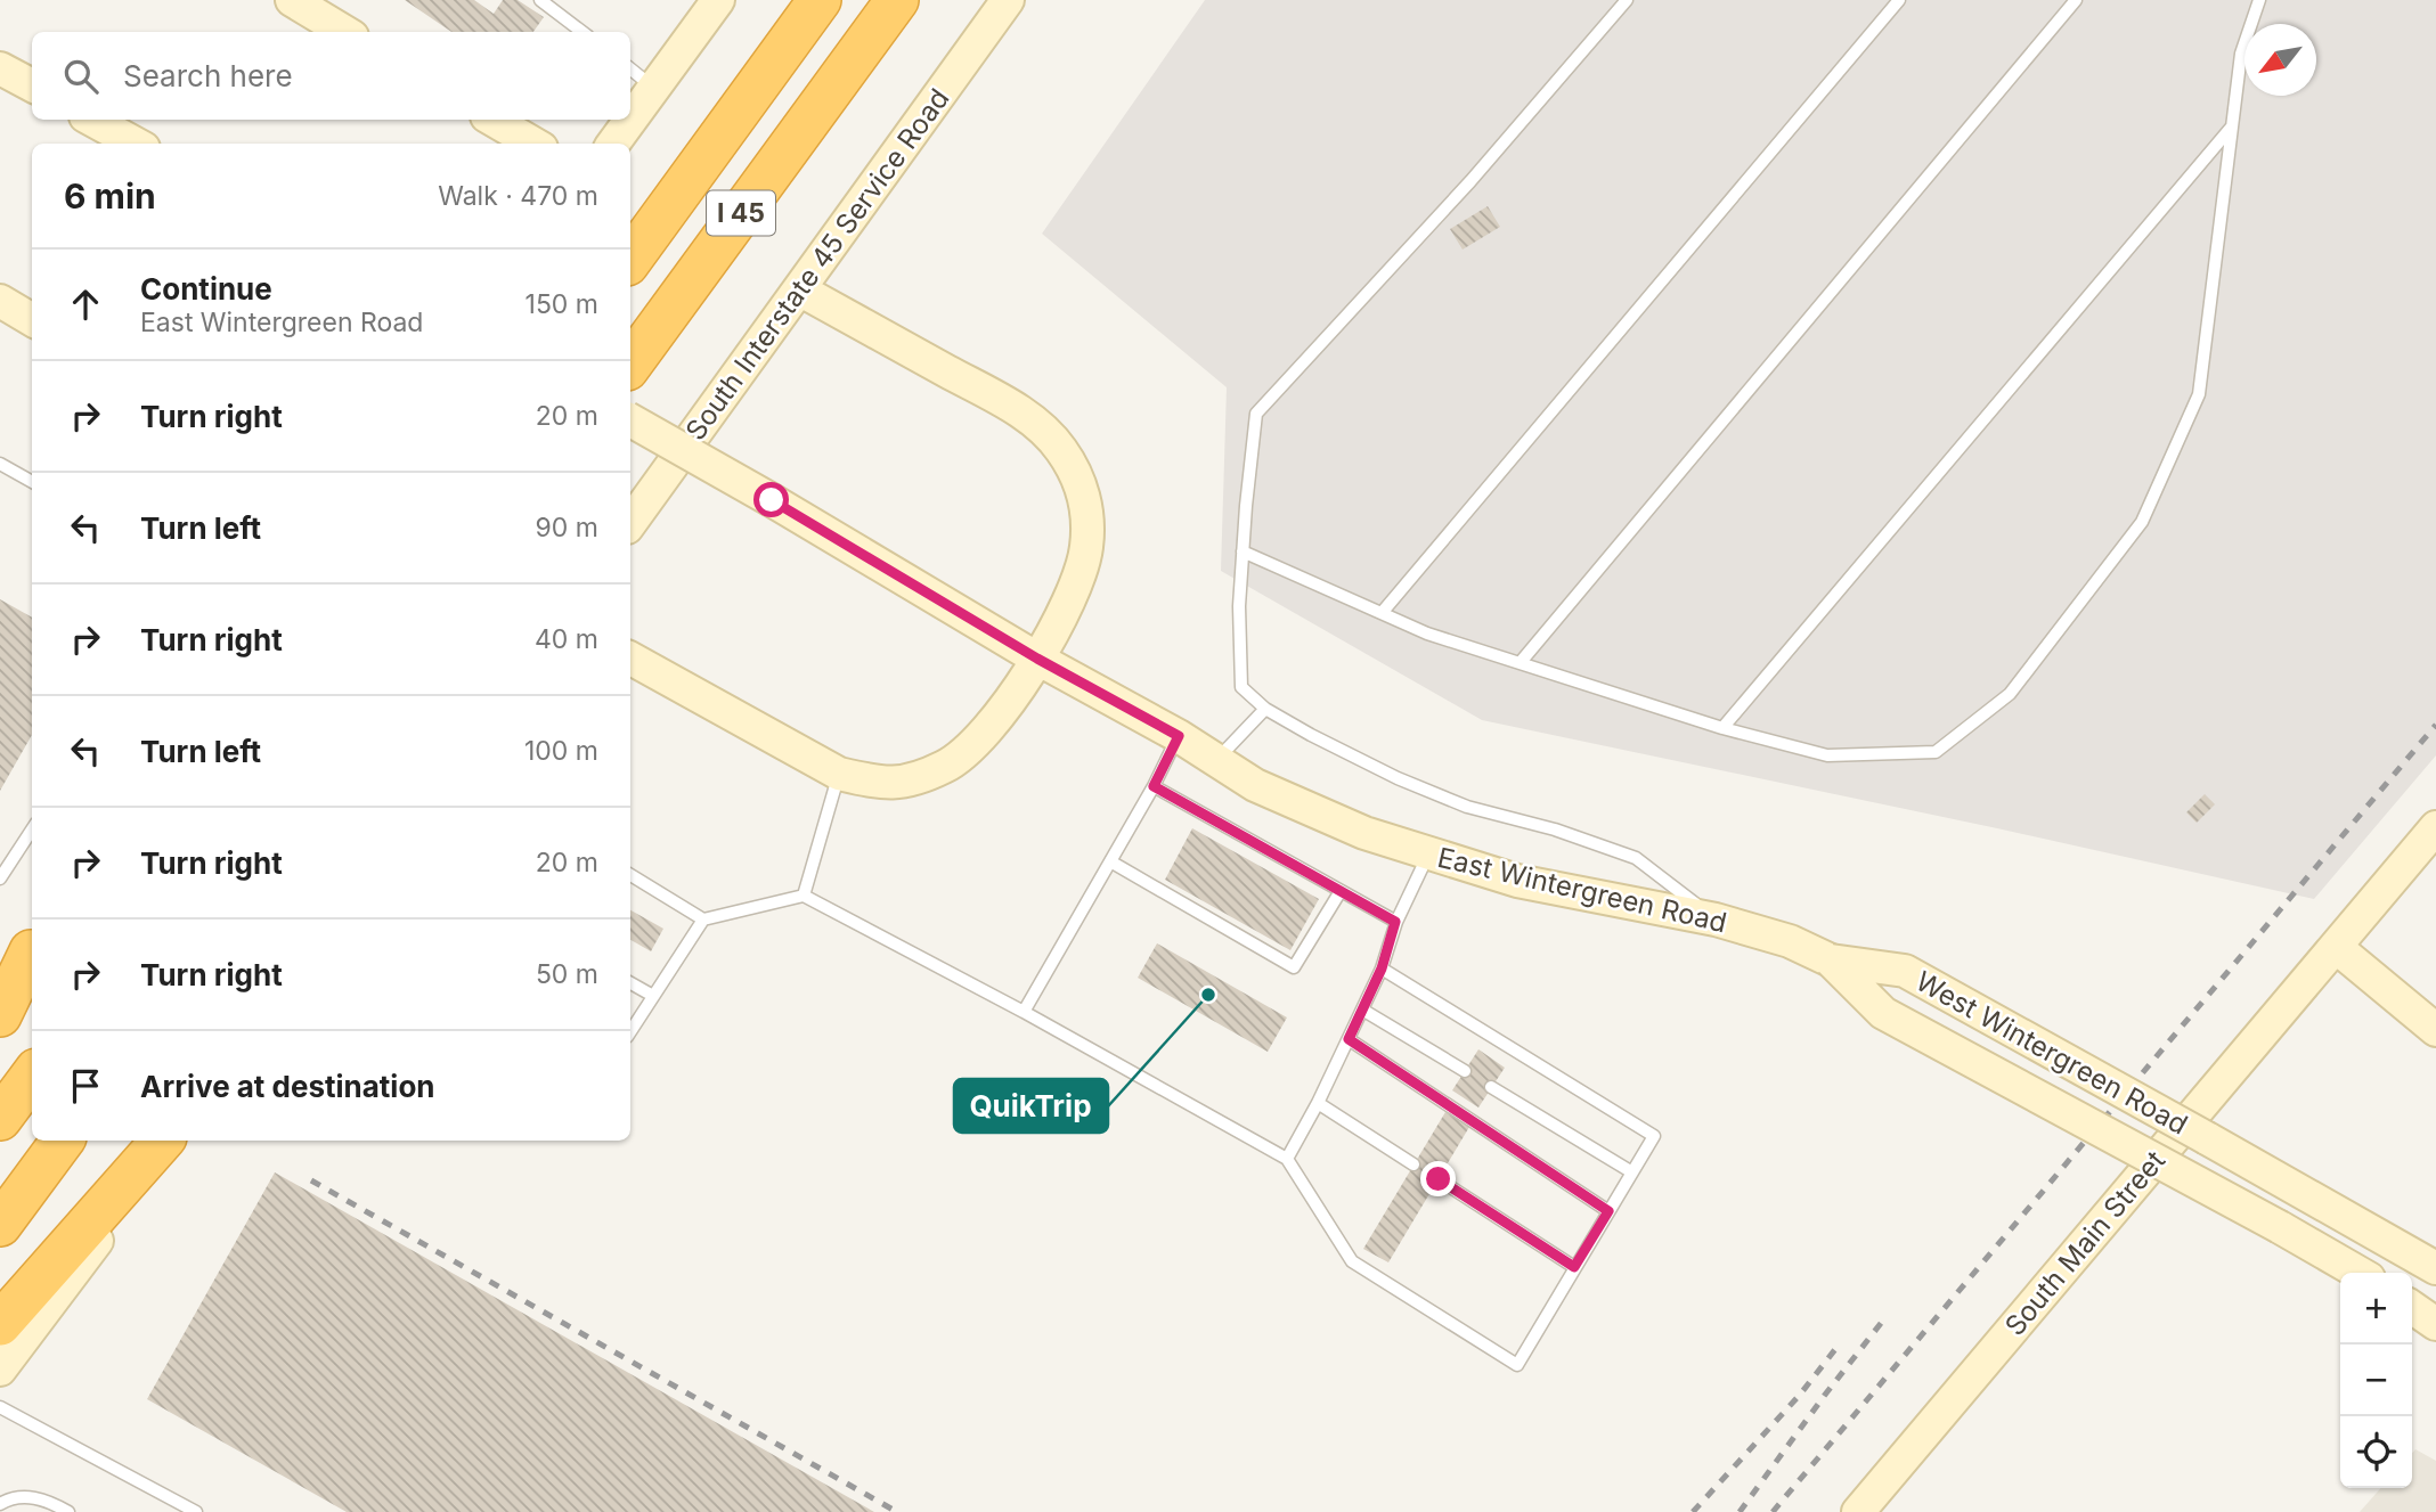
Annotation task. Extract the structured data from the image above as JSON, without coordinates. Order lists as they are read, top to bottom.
{
  "streets": {
    "highway": ["I 45"],
    "main road": [
      "South Interstate 45 Service Road",
      "East Wintergreen Road",
      "West Wintergreen Road",
      "South Main Street"
    ]
  },
  "crossings": [
    ["East Wintergreen Road", "West Wintergreen Road"]
  ],
  "places": ["QuikTrip"],
  "north": "bottom left",
  "page": {
    "search": "Search here",
    "heading": ["6 min", "Walk · 470 m"],
    "list": [
      ["Continue", "East Wintergreen Road", "150 m"],
      ["Turn right", "20 m"],
      ["Turn left", "90 m"],
      ["Turn right", "40 m"],
      ["Turn left", "100 m"],
      ["Turn right", "20 m"],
      ["Turn right", "50 m"],
      "Arrive at destination"
    ],
    "map_buttons": ["+", "−"]
  }
}
